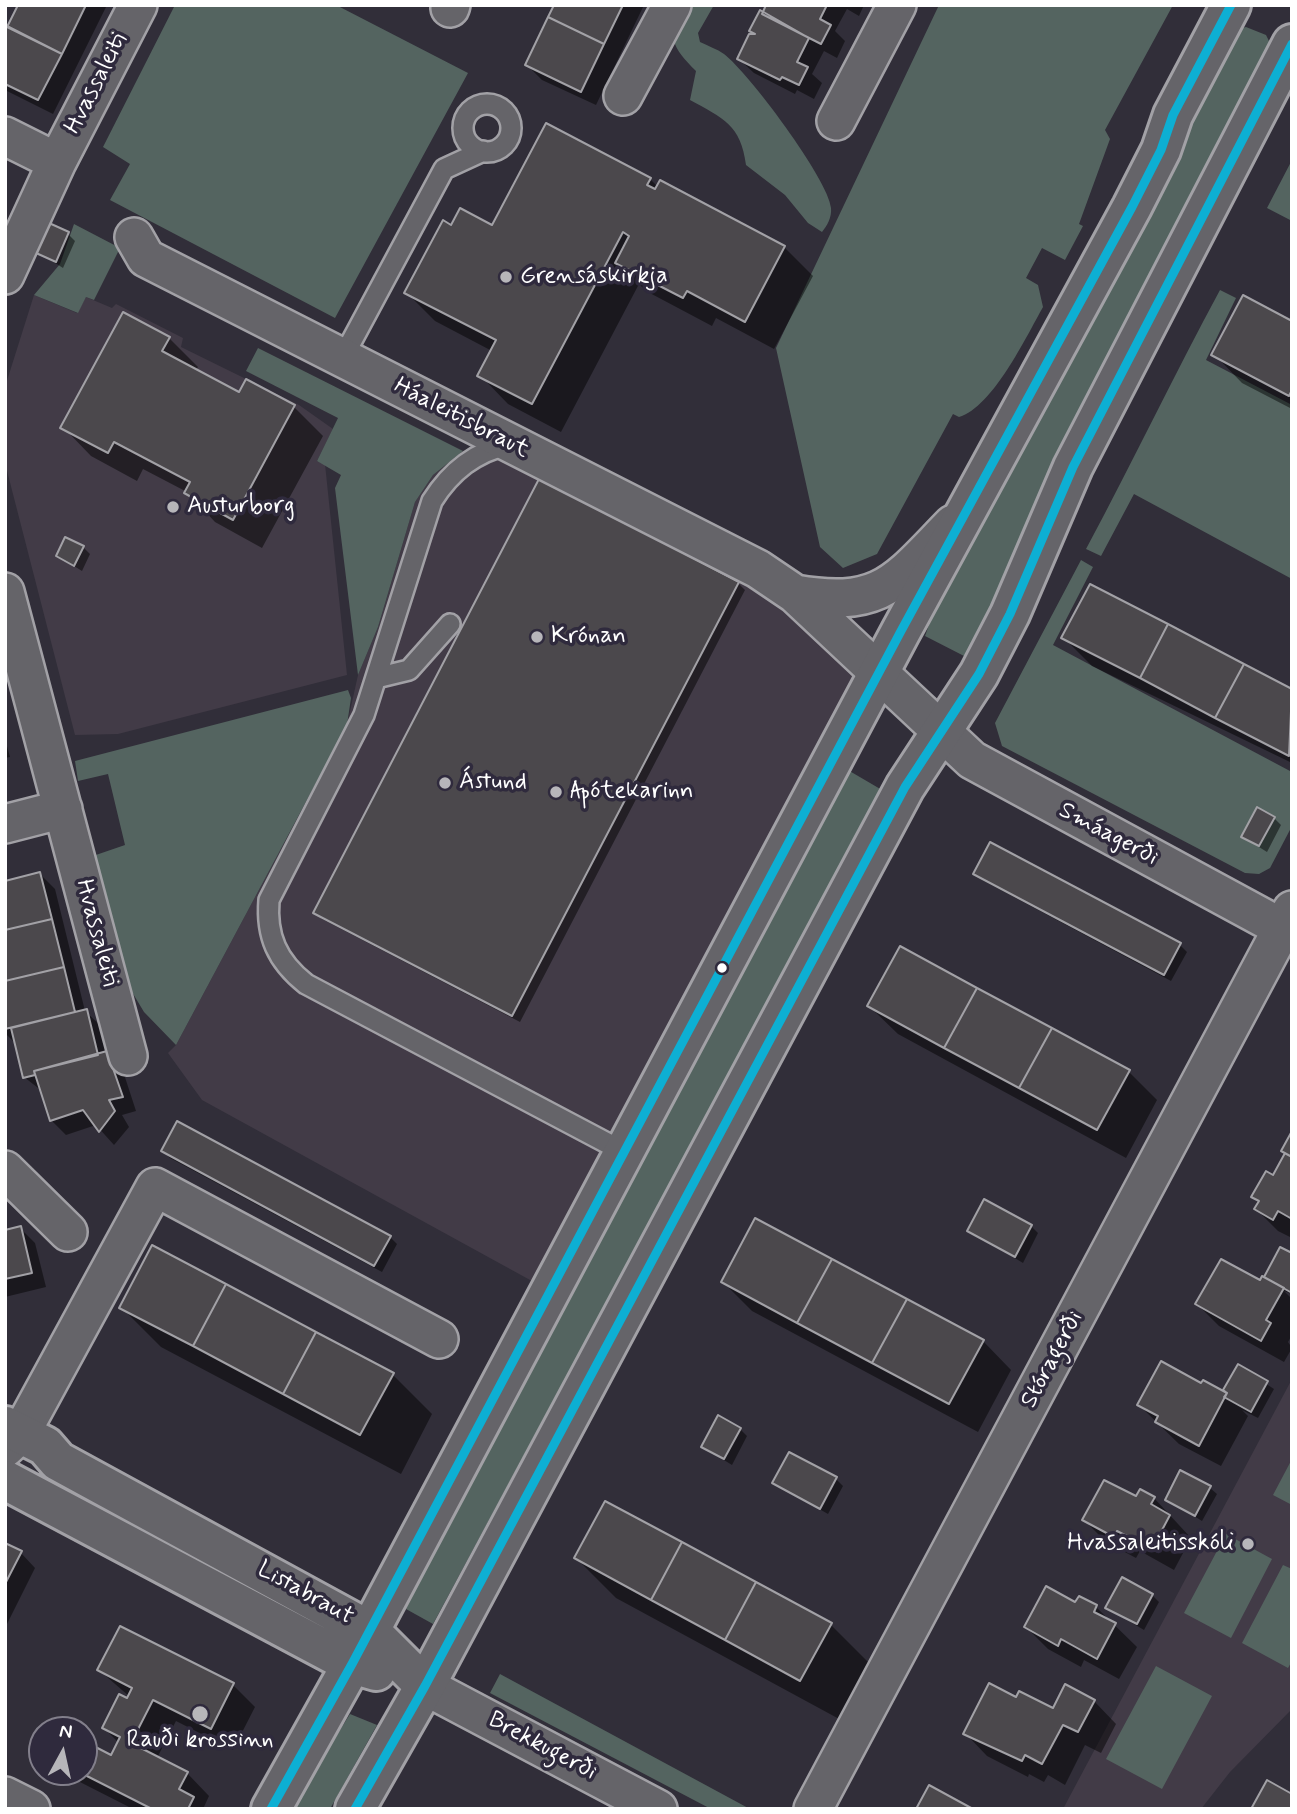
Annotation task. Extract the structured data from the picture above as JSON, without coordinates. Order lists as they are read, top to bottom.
{
  "streets": {
    "main road": ["Háaleitisbraut", "Listabraut"],
    "street": [
      "Hvassaleiti",
      "Smáagerði",
      "Stóragerði",
      "Brekkugerði"
    ]
  },
  "crossings": [
    ["Háaleitisbraut", "Smáagerði"],
    ["Háaleitisbraut", "Listabraut"],
    ["Smáagerði", "Stóragerði"],
    ["Listabraut", "Brekkugerði"]
  ],
  "places": [
    "Grensáskirkja",
    "Austurborg",
    "Krónan",
    "Ástund",
    "Apótekarinn",
    "Hvassaleitisskóli",
    "Rauði krossinn"
  ],
  "north": "top"
}
